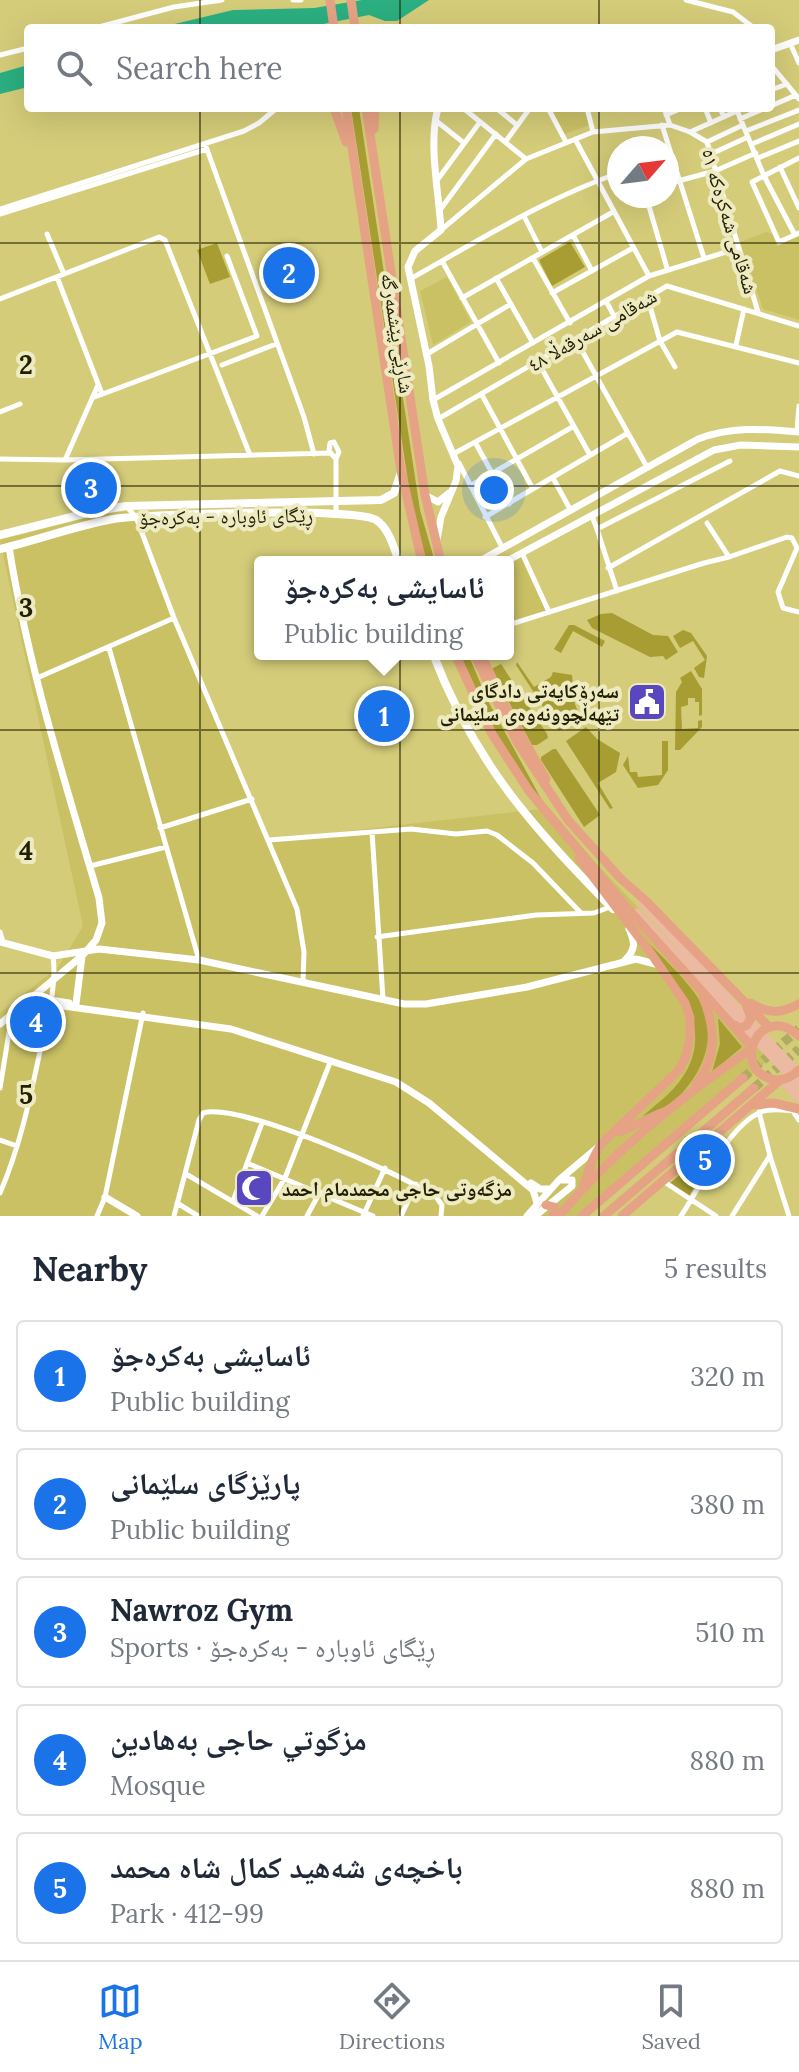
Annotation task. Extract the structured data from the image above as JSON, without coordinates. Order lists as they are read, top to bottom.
{
  "streets": {
    "highway": ["شاڕێی پێشمەرگە"],
    "main road": ["ڕێگای ئاوبارە - بەکرەجۆ"],
    "street": ["شەقامی شەکرەکە ٥١", "شەقامی سەرقەڵا ٤٨"]
  },
  "crossings": [
    ["شەقامی شەکرەکە ٥١", "شەقامی سەرقەڵا ٤٨"]
  ],
  "places": {
    "public building": ["سەرۆکایەتی دادگای تێهەڵچوونەوەی سلێمانی"],
    "mosque": ["مزگەوتی حاجی محمدمام احمد"]
  },
  "north": "top right",
  "page": {
    "search": "Search here",
    "pins": [
      "2",
      "3",
      "1",
      "4",
      "5"
    ],
    "popup": ["ئاسایشی بەکرەجۆ", "Public building"],
    "heading": ["Nearby", "5 results"],
    "list": [
      {
        "mark": "1",
        "name": "ئاسایشی بەکرەجۆ",
        "note": "Public building",
        "value": "320 m"
      },
      {
        "mark": "2",
        "name": "پارێزگای سلێمانی",
        "note": "Public building",
        "value": "380 m"
      },
      {
        "mark": "3",
        "name": "Nawroz Gym",
        "note": "Sports · ڕێگای ئاوبارە - بەکرەجۆ",
        "value": "510 m"
      },
      {
        "mark": "4",
        "name": "مزگوتي حاجی بەهادین",
        "note": "Mosque",
        "value": "880 m"
      },
      {
        "mark": "5",
        "name": "باخچەی شەهید کمال شاە محمد",
        "note": "Park · 412-99",
        "value": "880 m"
      }
    ],
    "nav": ["Map", "Directions", "Saved"]
  },
  "grid": {
    "rows": [
      "2",
      "3",
      "4",
      "5"
    ]
  }
}
